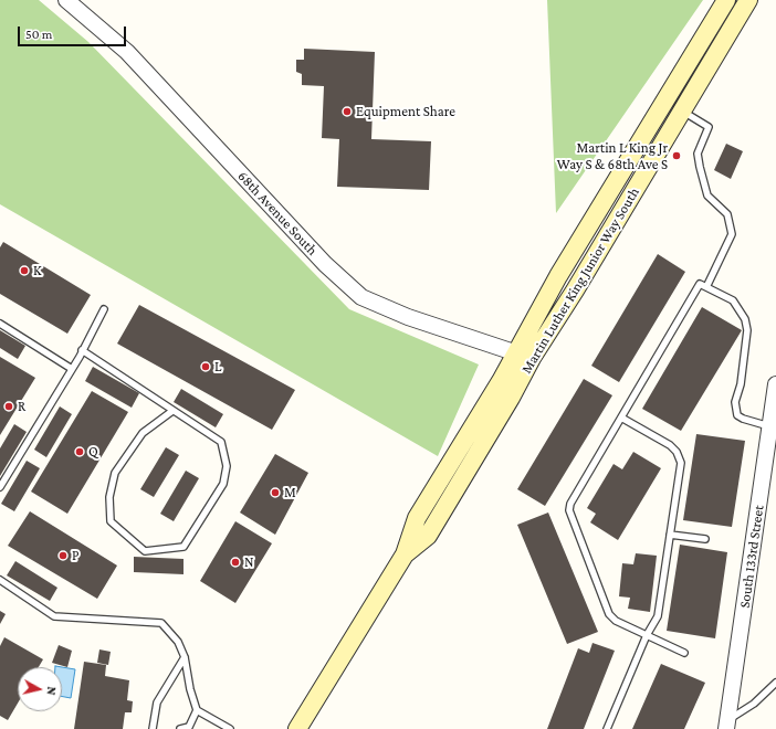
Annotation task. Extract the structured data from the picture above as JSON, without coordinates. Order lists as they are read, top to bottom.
{
  "streets": {
    "main road": ["Martin Luther King Junior Way South"],
    "street": ["68th Avenue South", "South 133rd Street"]
  },
  "crossings": [
    ["68th Avenue South", "Martin Luther King Junior Way South"]
  ],
  "places": [
    "Equipment Share",
    "Martin L King Jr Way S & 68th Ave S",
    "K",
    "L",
    "R",
    "Q",
    "M",
    "P",
    "N"
  ],
  "scale_bar": "50 m",
  "north": "right"
}
